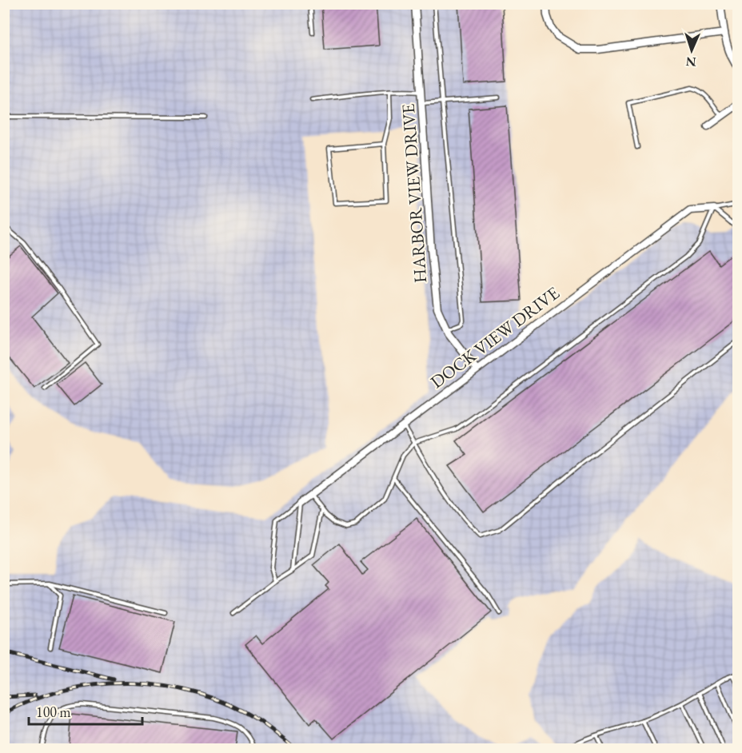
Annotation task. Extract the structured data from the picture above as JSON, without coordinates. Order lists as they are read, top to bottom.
{
  "streets": {
    "street": ["HARBOR VIEW DRIVE", "DOCK VIEW DRIVE"]
  },
  "crossings": [
    ["HARBOR VIEW DRIVE", "DOCK VIEW DRIVE"]
  ],
  "scale_bar": "100 m",
  "north": "bottom"
}
